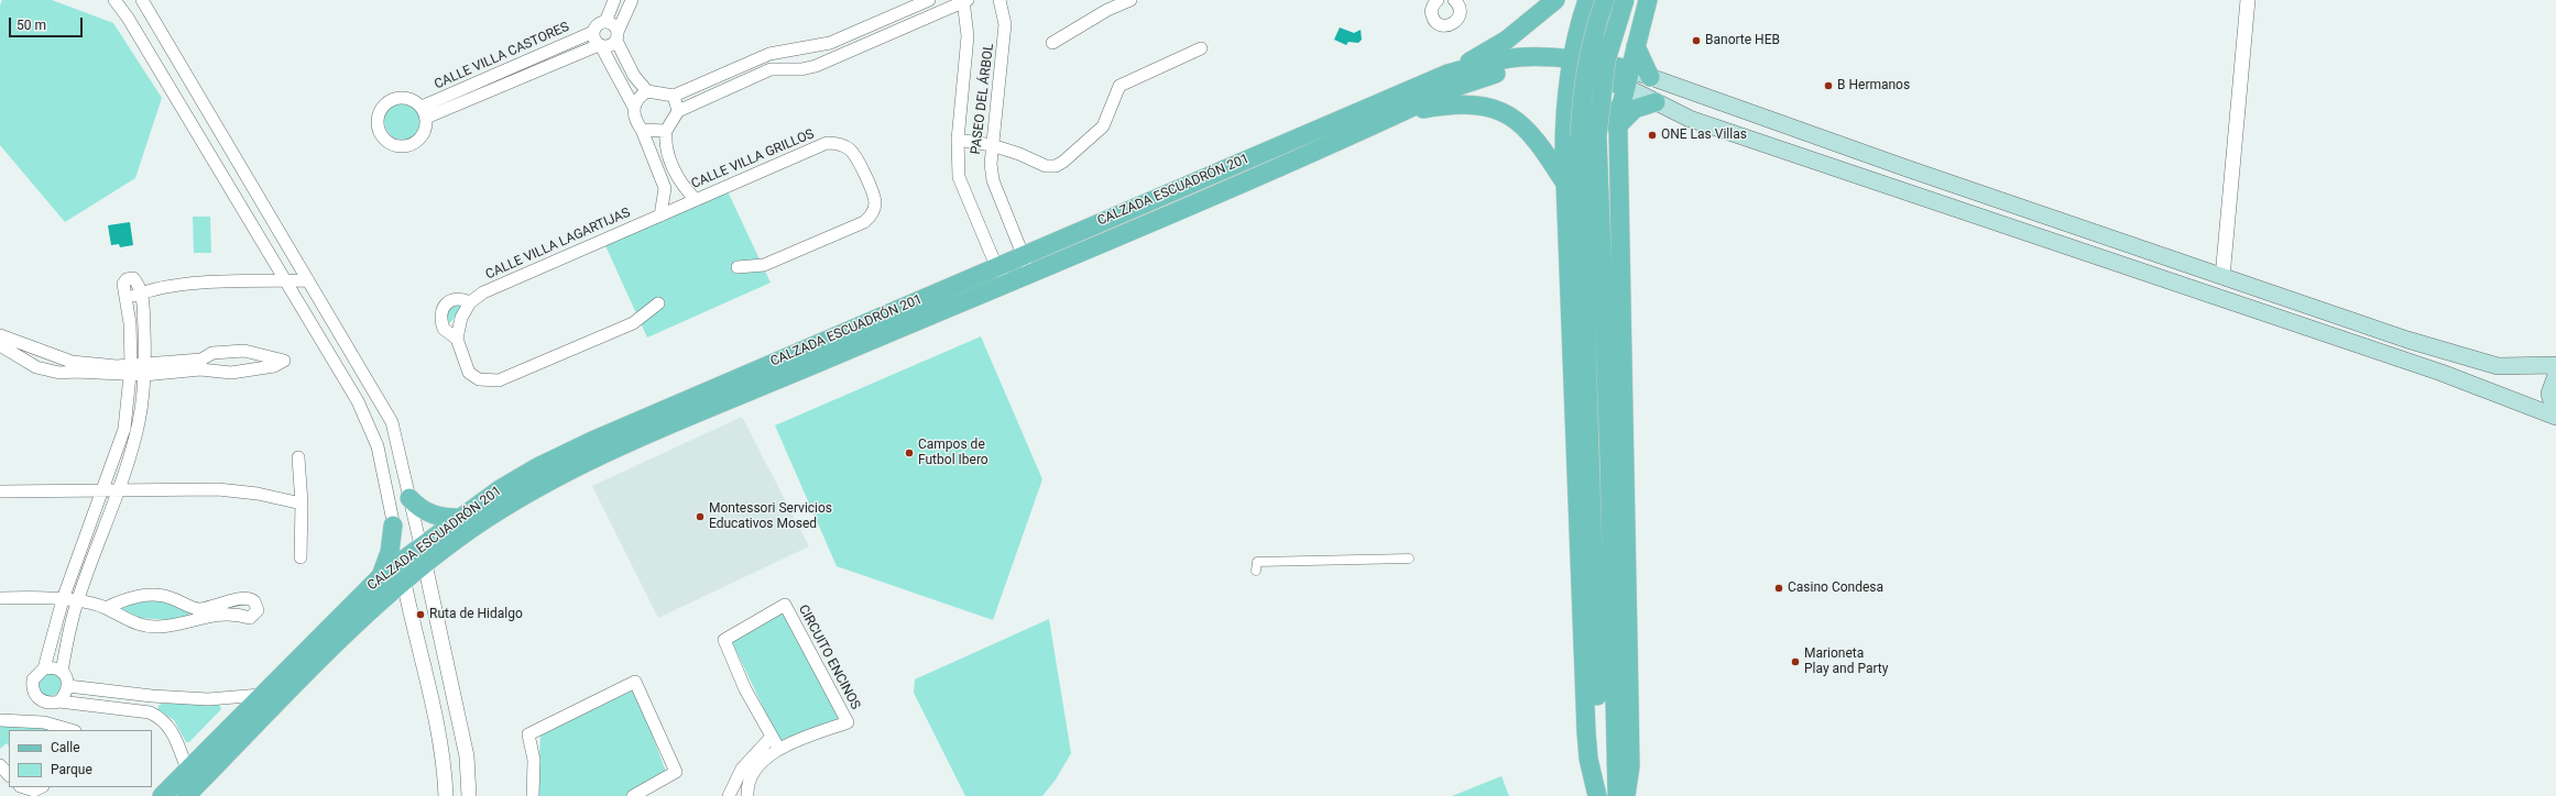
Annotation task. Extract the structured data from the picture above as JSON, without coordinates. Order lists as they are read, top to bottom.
{
  "streets": {
    "main road": ["CALZADA ESCUADRÓN 201"],
    "street": [
      "CALLE VILLA CASTORES",
      "PASEO DEL ÁRBOL",
      "CALLE VILLA GRILLOS",
      "CALLE VILLA LAGARTIJAS",
      "CIRCUITO ENCINOS"
    ]
  },
  "crossings": [
    ["PASEO DEL ÁRBOL", "CALZADA ESCUADRÓN 201"],
    ["CALLE VILLA GRILLOS", "CALLE VILLA LAGARTIJAS"]
  ],
  "places": [
    "Banorte HEB",
    "B Hermanos",
    "ONE Las Villas",
    "Campos de Futbol Ibero",
    "Montessori Servicios Educativos Mosed",
    "Casino Condesa",
    "Ruta de Hidalgo",
    "Marioneta Play and Party"
  ],
  "legend": ["Calle", "Parque"],
  "scale_bar": "50 m"
}
